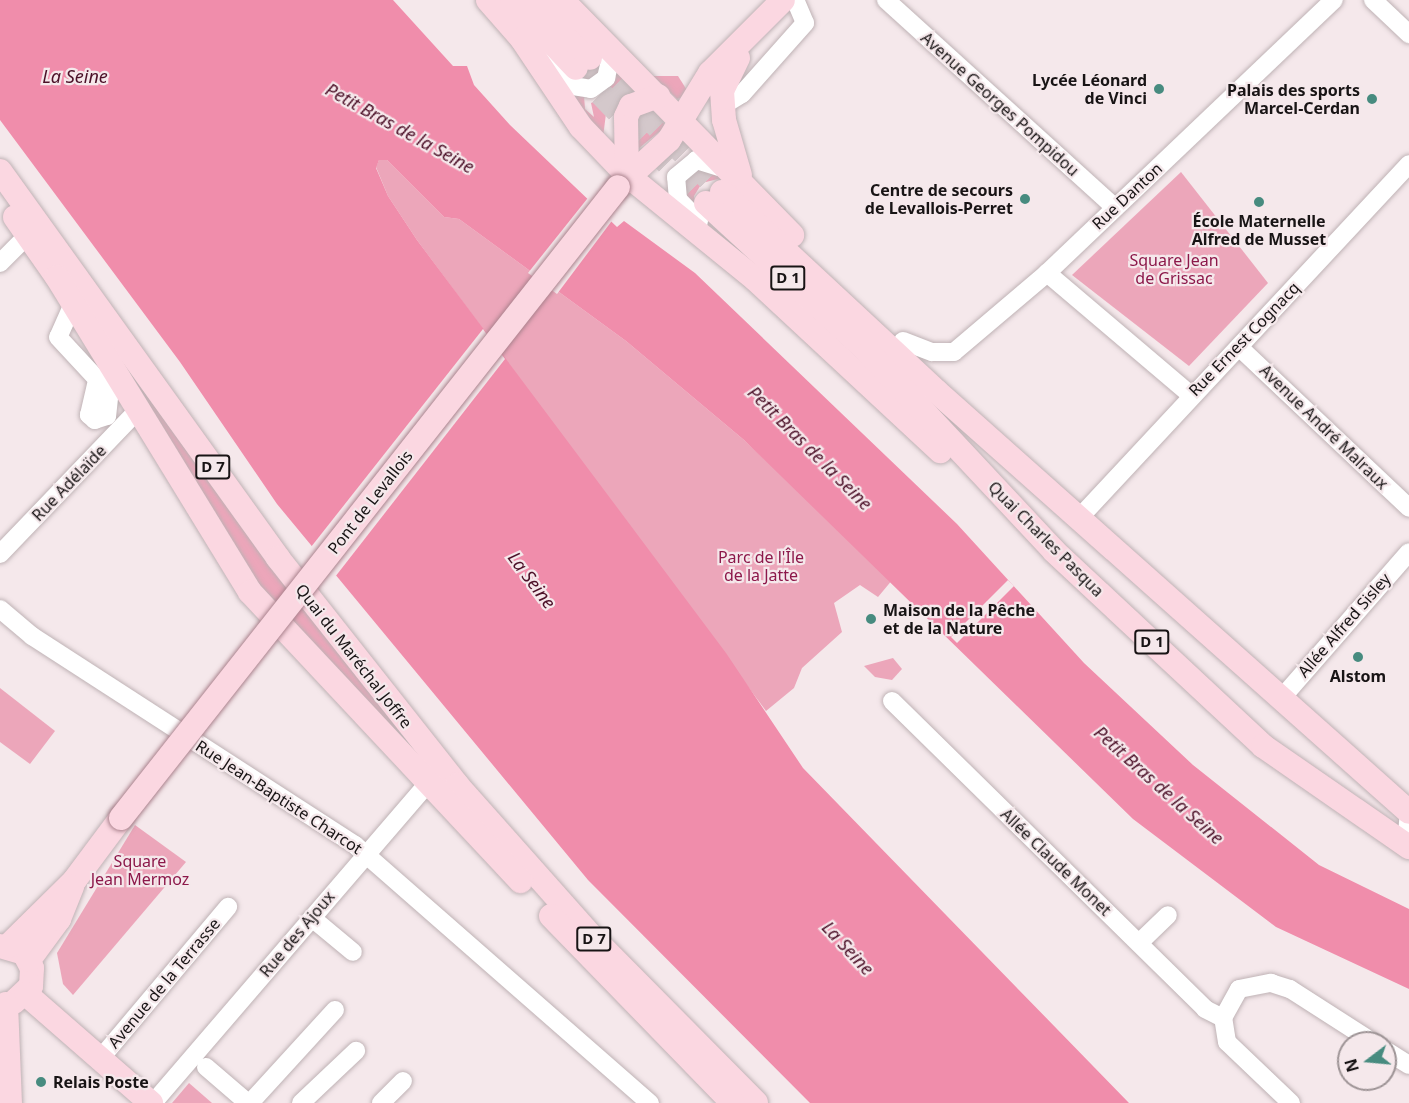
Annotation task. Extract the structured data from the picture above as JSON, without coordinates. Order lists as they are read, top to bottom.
{
  "streets": {
    "main road": [
      "D 1",
      "D 7",
      "Pont de Levallois",
      "Quai Charles Pasqua",
      "Quai du Maréchal Joffre"
    ],
    "street": [
      "Avenue Georges Pompidou",
      "Rue Danton",
      "Rue Ernest Cognacq",
      "Avenue André Malraux",
      "Rue Adélaïde",
      "Allée Alfred Sisley",
      "Rue Jean-Baptiste Charcot",
      "Allée Claude Monet",
      "Rue des Ajoux",
      "Avenue de la Terrasse"
    ]
  },
  "crossings": [
    ["Avenue Georges Pompidou", "Rue Danton"],
    ["D 1", "Rue Ernest Cognacq"],
    ["D 1", "Quai Charles Pasqua"],
    ["D 1", "Allée Alfred Sisley"],
    ["Rue Ernest Cognacq", "Avenue André Malraux"],
    ["Rue Adélaïde", "Quai du Maréchal Joffre"],
    ["Quai du Maréchal Joffre", "Rue des Ajoux"],
    ["Rue Jean-Baptiste Charcot", "Rue des Ajoux"]
  ],
  "water": ["La Seine", "Petit Bras de la Seine"],
  "parks": ["Square Jean de Grissac", "Parc de l'Île de la Jatte", "Square Jean Mermoz"],
  "places": [
    "Lycée Léonard de Vinci",
    "Palais des sports Marcel-Cerdan",
    "Centre de secours de Levallois-Perret",
    "École Maternelle Alfred de Musset",
    "Maison de la Pêche et de la Nature",
    "Alstom",
    "Relais Poste"
  ],
  "north": "left"
}
